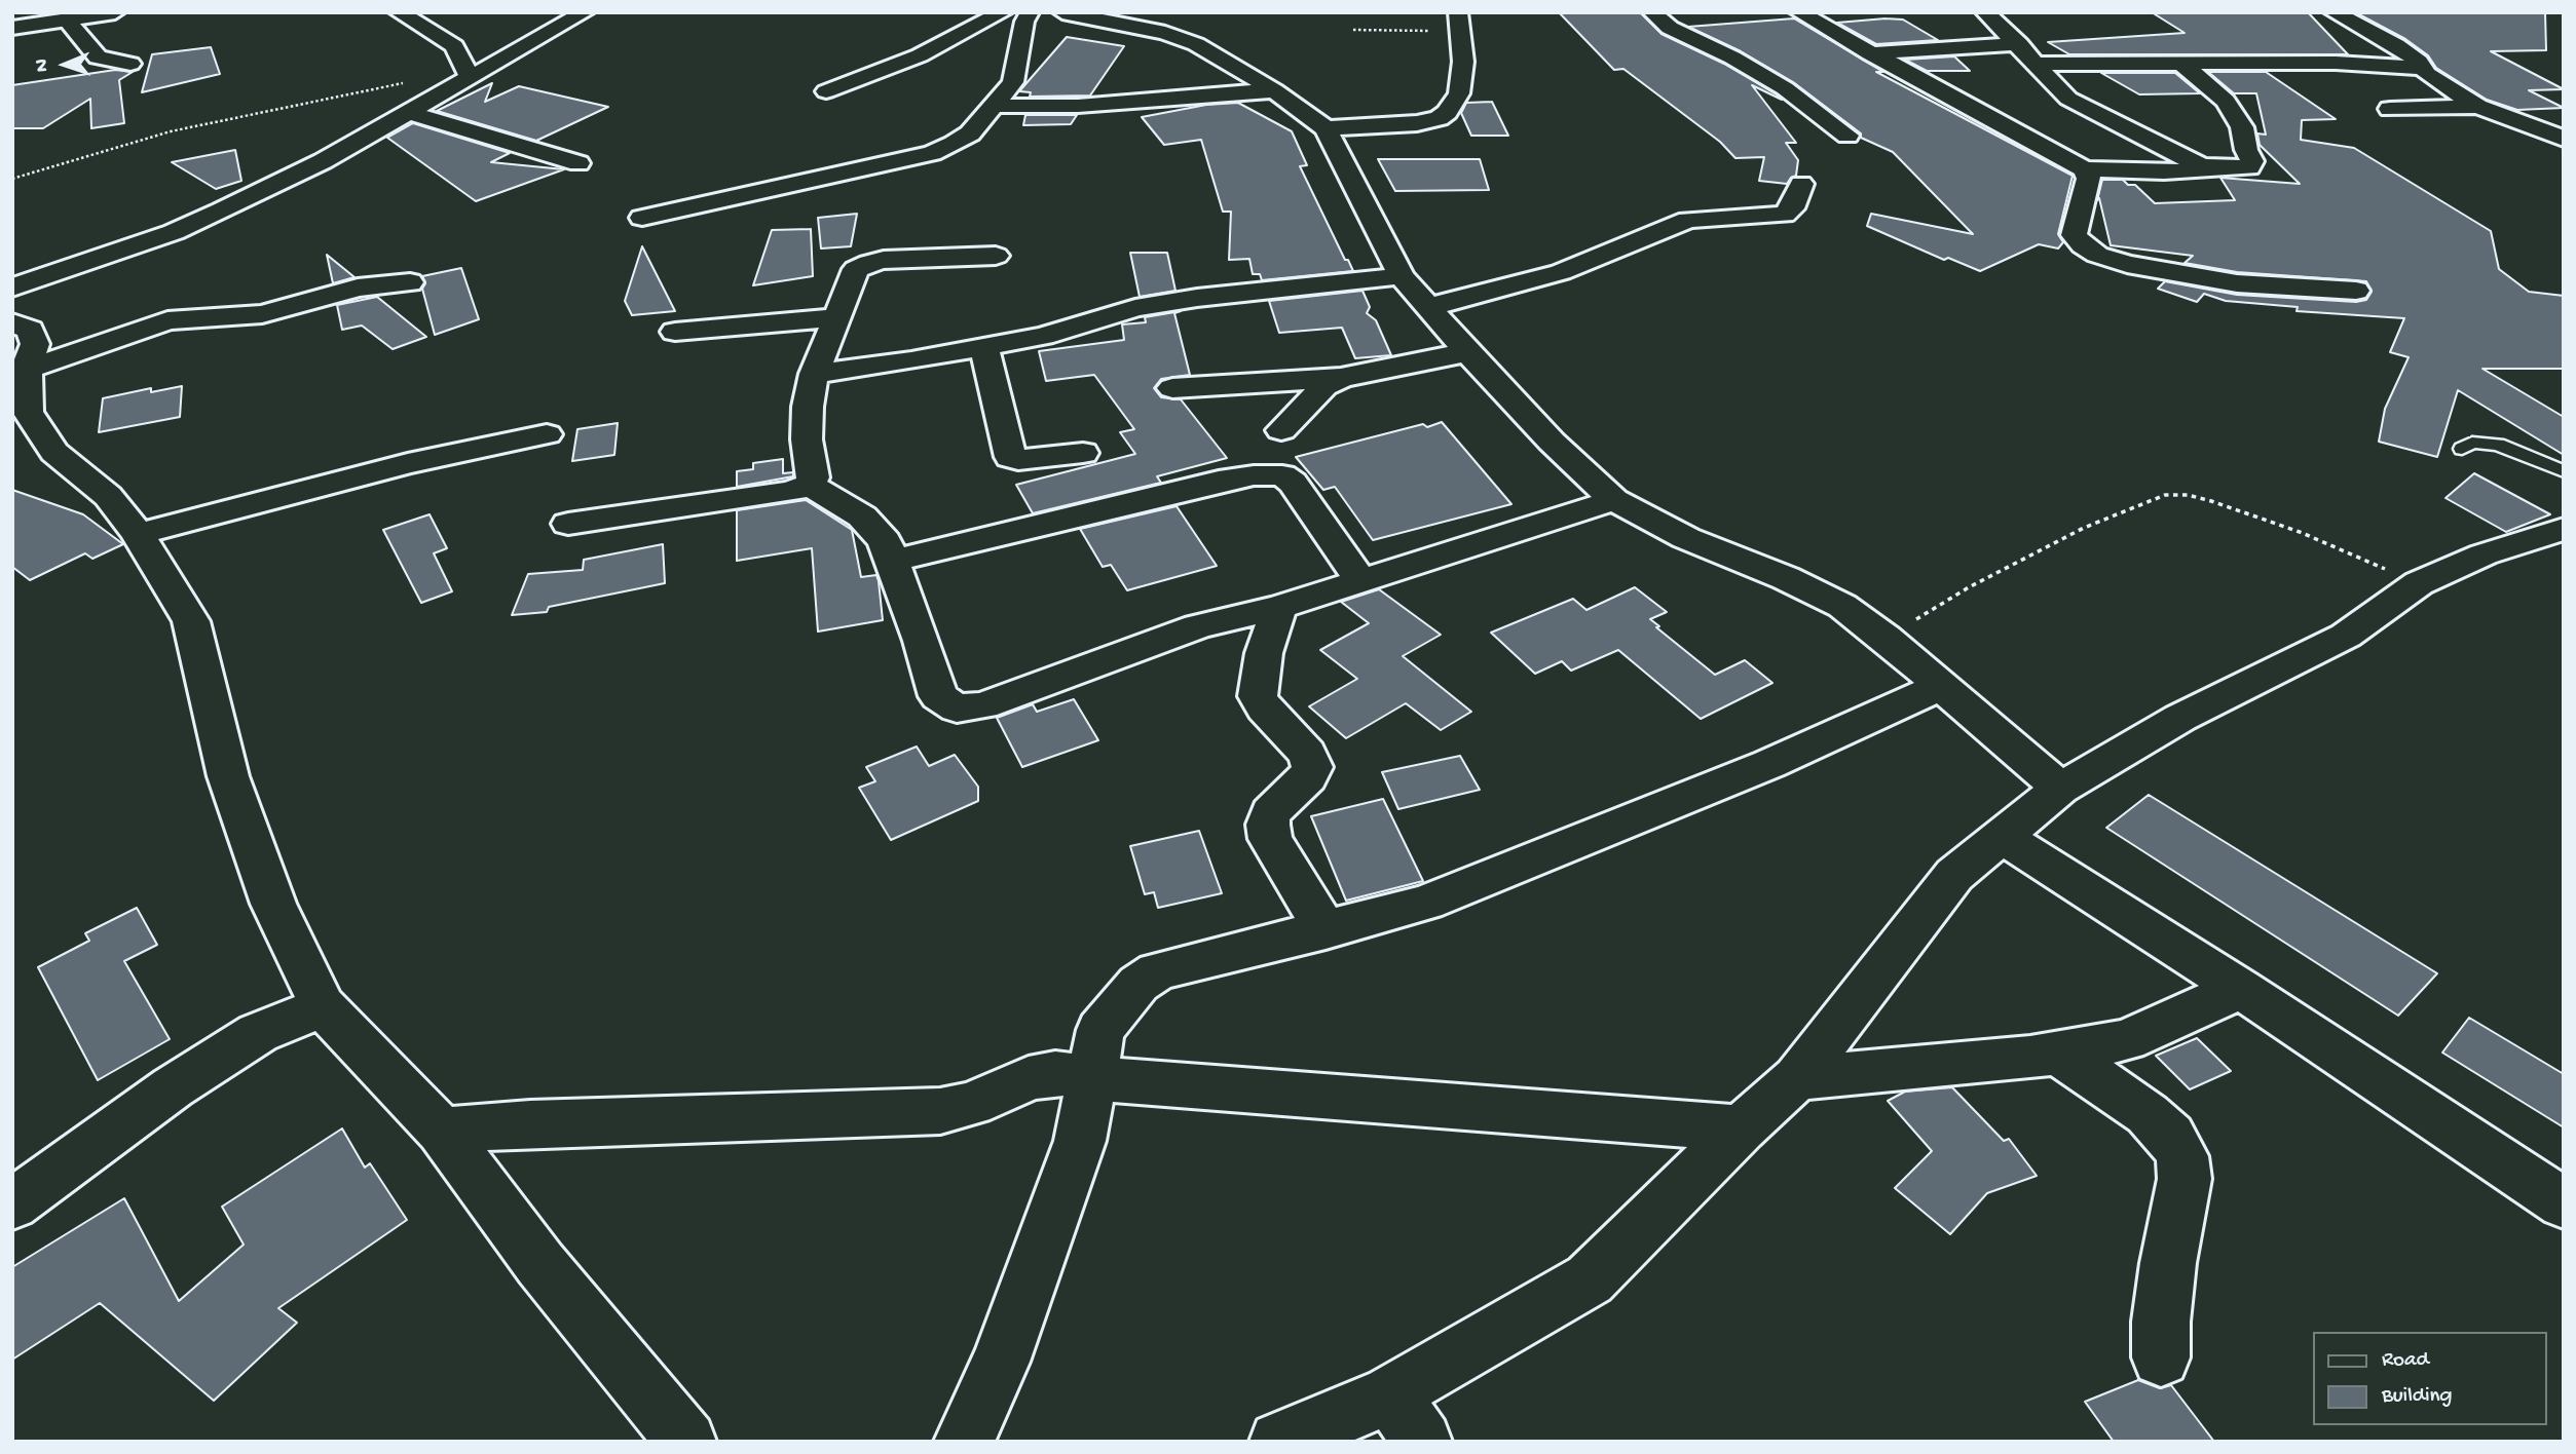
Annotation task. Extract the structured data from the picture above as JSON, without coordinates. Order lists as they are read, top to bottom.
{
  "legend": ["Road", "Building"],
  "north": "left"
}
